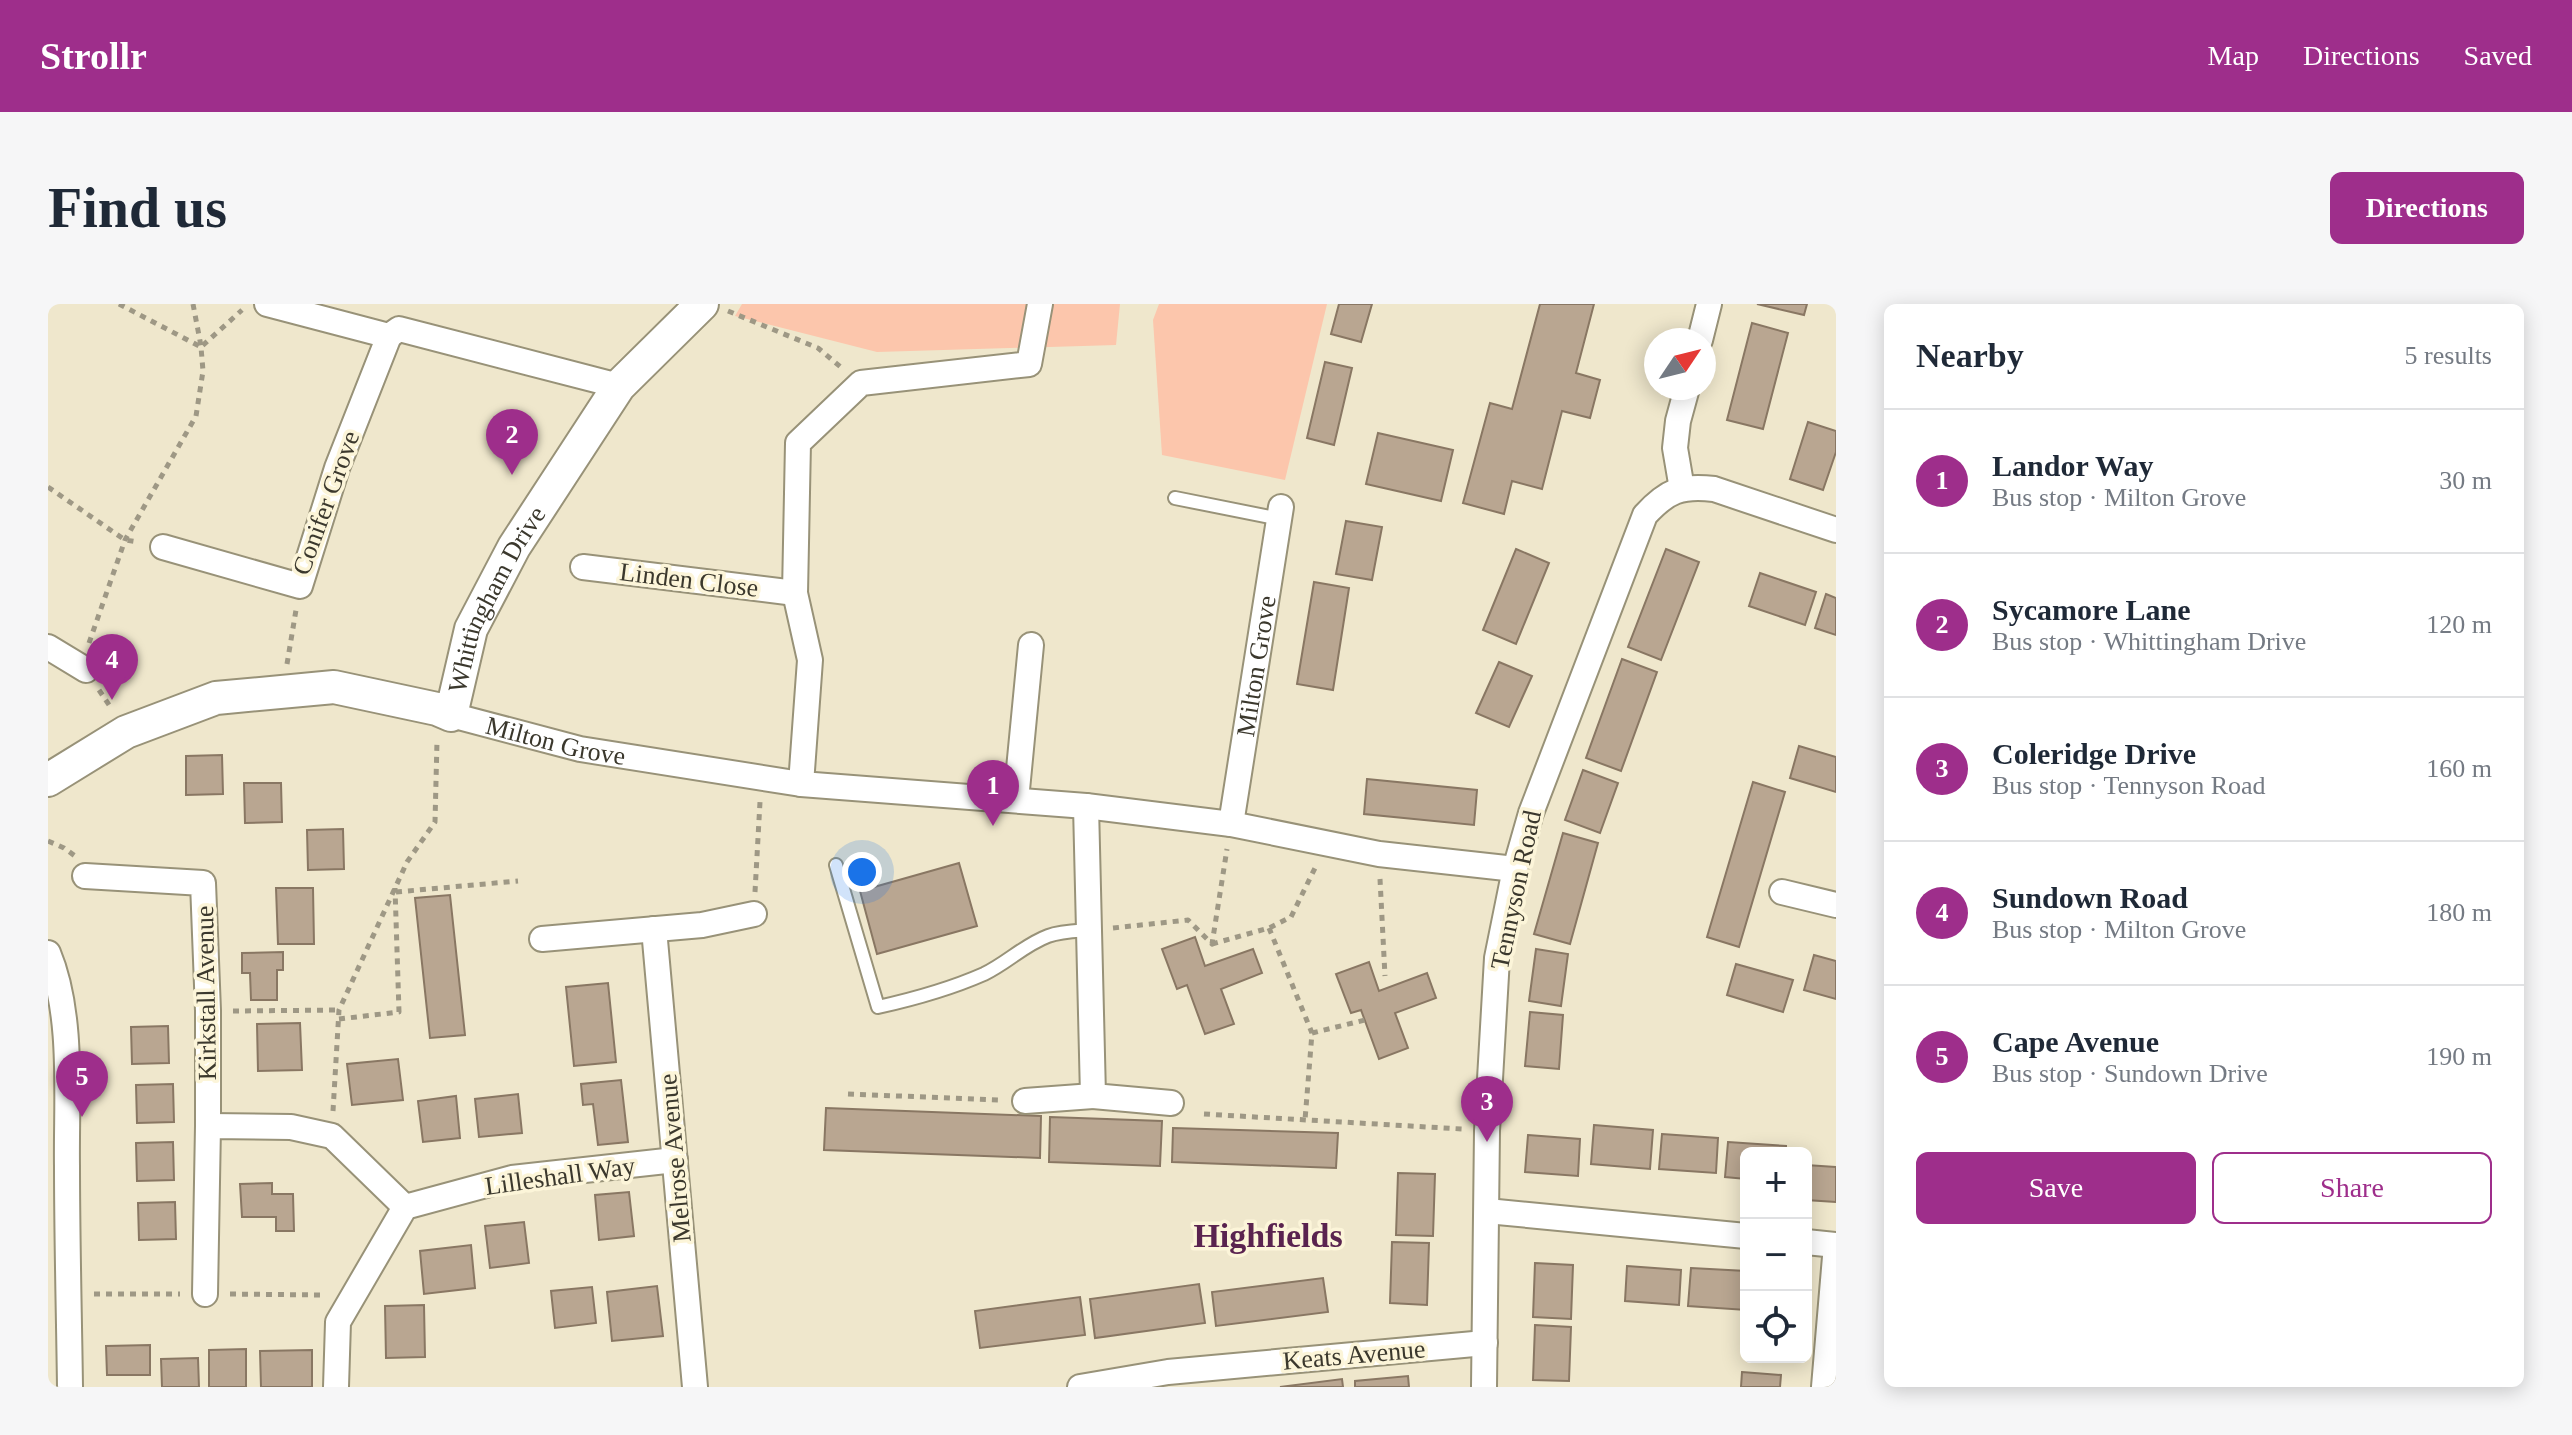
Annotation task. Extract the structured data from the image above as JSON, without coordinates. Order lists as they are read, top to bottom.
{
  "streets": {
    "street": [
      "Conifer Grove",
      "Linden Close",
      "Whittingham Drive",
      "Milton Grove",
      "Tennyson Road",
      "Kirkstall Avenue",
      "Melrose Avenue",
      "Lilleshall Way",
      "Keats Avenue"
    ]
  },
  "crossings": [
    ["Whittingham Drive", "Milton Grove"],
    ["Milton Grove", "Tennyson Road"],
    ["Tennyson Road", "Keats Avenue"],
    ["Melrose Avenue", "Lilleshall Way"]
  ],
  "districts": ["Highfields"],
  "north": "top right",
  "page": {
    "header": "Strollr",
    "nav": ["Map", "Directions", "Saved"],
    "buttons": [
      "Directions",
      ["Save", "Share"]
    ],
    "title": "Find us",
    "heading": ["Nearby", "5 results"],
    "list": [
      {
        "mark": "1",
        "name": "Landor Way",
        "note": "Bus stop · Milton Grove",
        "value": "30 m"
      },
      {
        "mark": "2",
        "name": "Sycamore Lane",
        "note": "Bus stop · Whittingham Drive",
        "value": "120 m"
      },
      {
        "mark": "3",
        "name": "Coleridge Drive",
        "note": "Bus stop · Tennyson Road",
        "value": "160 m"
      },
      {
        "mark": "4",
        "name": "Sundown Road",
        "note": "Bus stop · Milton Grove",
        "value": "180 m"
      },
      {
        "mark": "5",
        "name": "Cape Avenue",
        "note": "Bus stop · Sundown Drive",
        "value": "190 m"
      }
    ],
    "pins": [
      "2",
      "4",
      "1",
      "5",
      "3"
    ],
    "map_buttons": ["+", "−"]
  }
}
